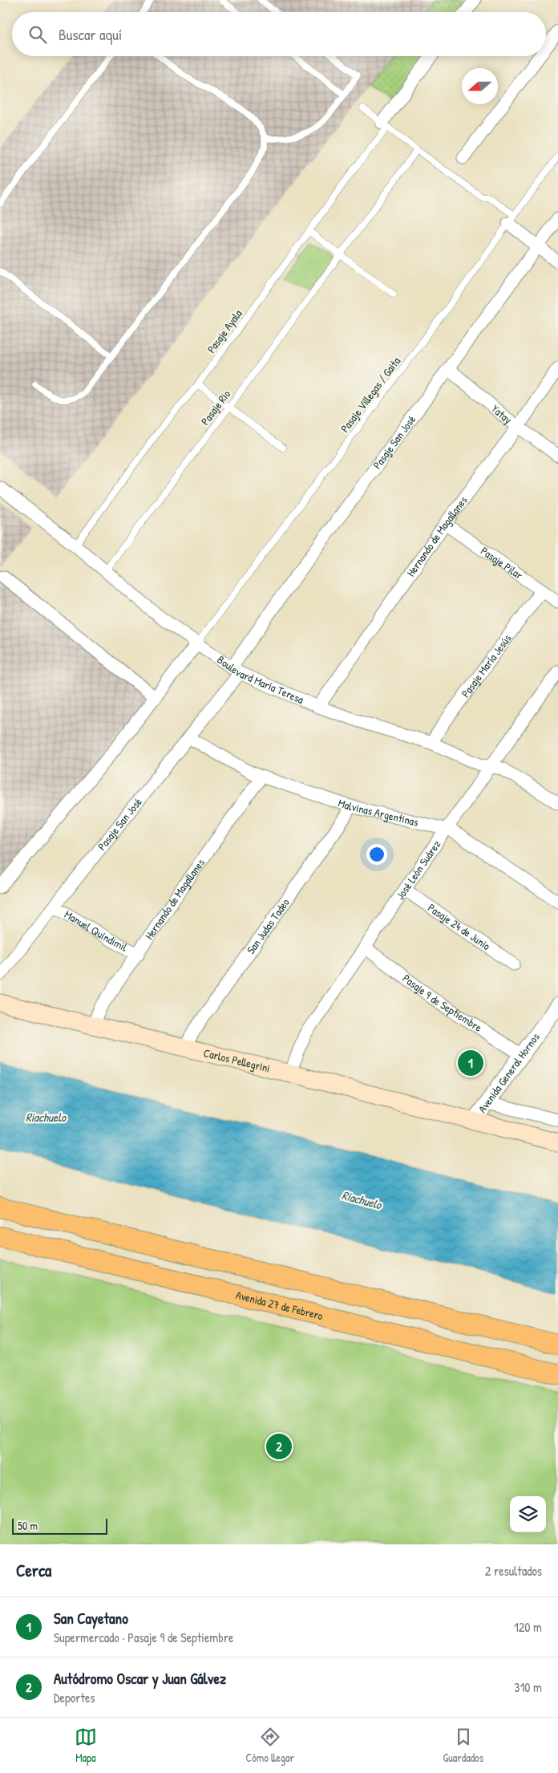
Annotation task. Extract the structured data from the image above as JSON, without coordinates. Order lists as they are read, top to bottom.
{
  "streets": {
    "main road": ["Carlos Pellegrini", "Avenida 27 de Febrero"],
    "street": [
      "Yatay",
      "Pasaje San José",
      "Hernando de Magallanes",
      "Pasaje Pilar",
      "Pasaje María Jesús",
      "Boulevard María Teresa",
      "Malvinas Argentinas",
      "José León Suárez",
      "San Judas Tadeo",
      "Pasaje 24 de Junio",
      "Manuel Quindimil",
      "Pasaje 9 de Septiembre",
      "Avenida General Hornos"
    ],
    "lane": ["Pasaje Ayala", "Pasaje Villegas / Gaita", "Pasaje Rio"]
  },
  "crossings": [
    ["Pasaje Ayala", "Boulevard María Teresa"],
    ["Pasaje Villegas / Gaita", "Boulevard María Teresa"],
    ["Pasaje Rio", "Boulevard María Teresa"],
    ["Yatay", "Pasaje San José"],
    ["Yatay", "Hernando de Magallanes"],
    ["Pasaje San José", "Boulevard María Teresa"],
    ["Pasaje San José", "Malvinas Argentinas"],
    ["Pasaje San José", "Manuel Quindimil"],
    ["Hernando de Magallanes", "Pasaje Pilar"],
    ["Hernando de Magallanes", "Boulevard María Teresa"],
    ["Hernando de Magallanes", "Malvinas Argentinas"],
    ["Hernando de Magallanes", "Manuel Quindimil"],
    ["Hernando de Magallanes", "Carlos Pellegrini"],
    ["Pasaje Pilar", "Pasaje María Jesús"],
    ["Pasaje María Jesús", "Boulevard María Teresa"],
    ["Boulevard María Teresa", "José León Suárez"],
    ["Malvinas Argentinas", "José León Suárez"],
    ["Malvinas Argentinas", "San Judas Tadeo"],
    ["José León Suárez", "Pasaje 24 de Junio"],
    ["José León Suárez", "Pasaje 9 de Septiembre"],
    ["José León Suárez", "Carlos Pellegrini"],
    ["San Judas Tadeo", "Carlos Pellegrini"],
    ["Pasaje 9 de Septiembre", "Avenida General Hornos"],
    ["Carlos Pellegrini", "Avenida General Hornos"]
  ],
  "water": ["Riachuelo"],
  "scale_bar": "50 m",
  "north": "left",
  "page": {
    "search": "Buscar aquí",
    "pins": ["1", "2"],
    "scale": "50 m",
    "heading": ["Cerca", "2 resultados"],
    "list": [
      {
        "mark": "1",
        "name": "San Cayetano",
        "note": "Supermercado · Pasaje 9 de Septiembre",
        "value": "120 m"
      },
      {
        "mark": "2",
        "name": "Autódromo Oscar y Juan Gálvez",
        "note": "Deportes",
        "value": "310 m"
      }
    ],
    "nav": ["Mapa", "Cómo llegar", "Guardados"]
  }
}
